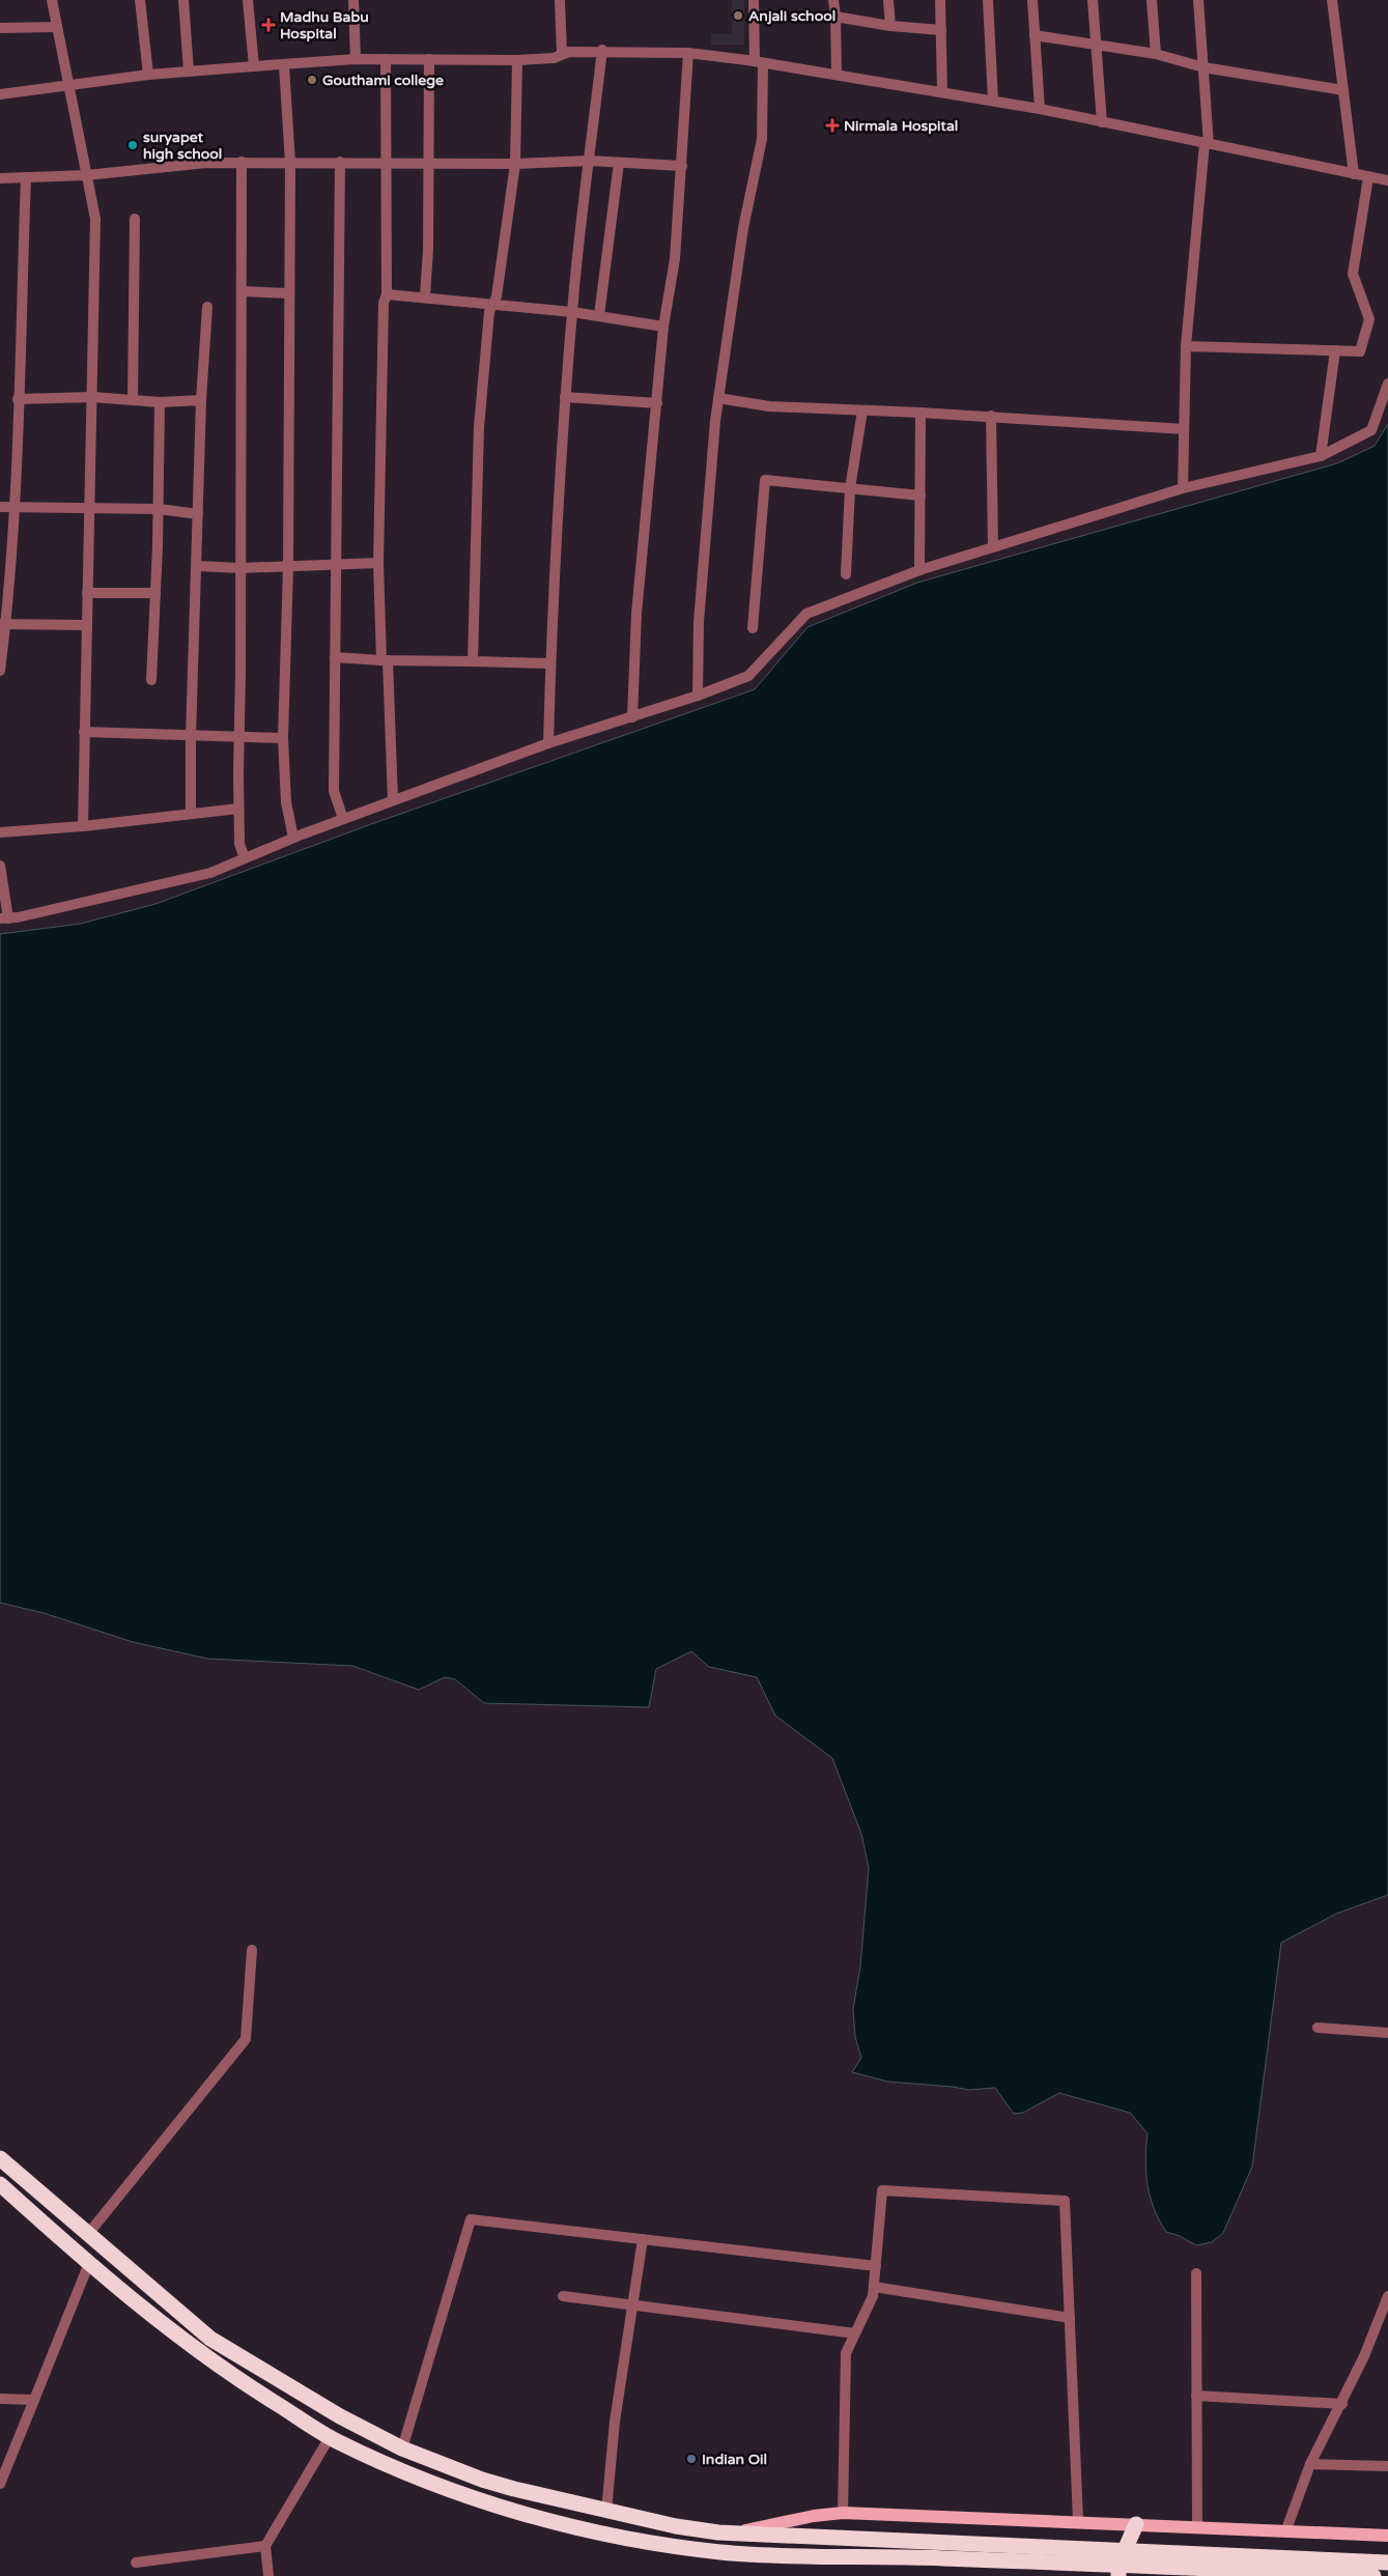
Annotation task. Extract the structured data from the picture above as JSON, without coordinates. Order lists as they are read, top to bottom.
{
  "places": {
    "other": [
      "Anjali school",
      "Gouthami college",
      "suryapet high school",
      "Indian Oil"
    ],
    "health": ["Madhu Babu Hospital", "Nirmala Hospital"]
  }
}
